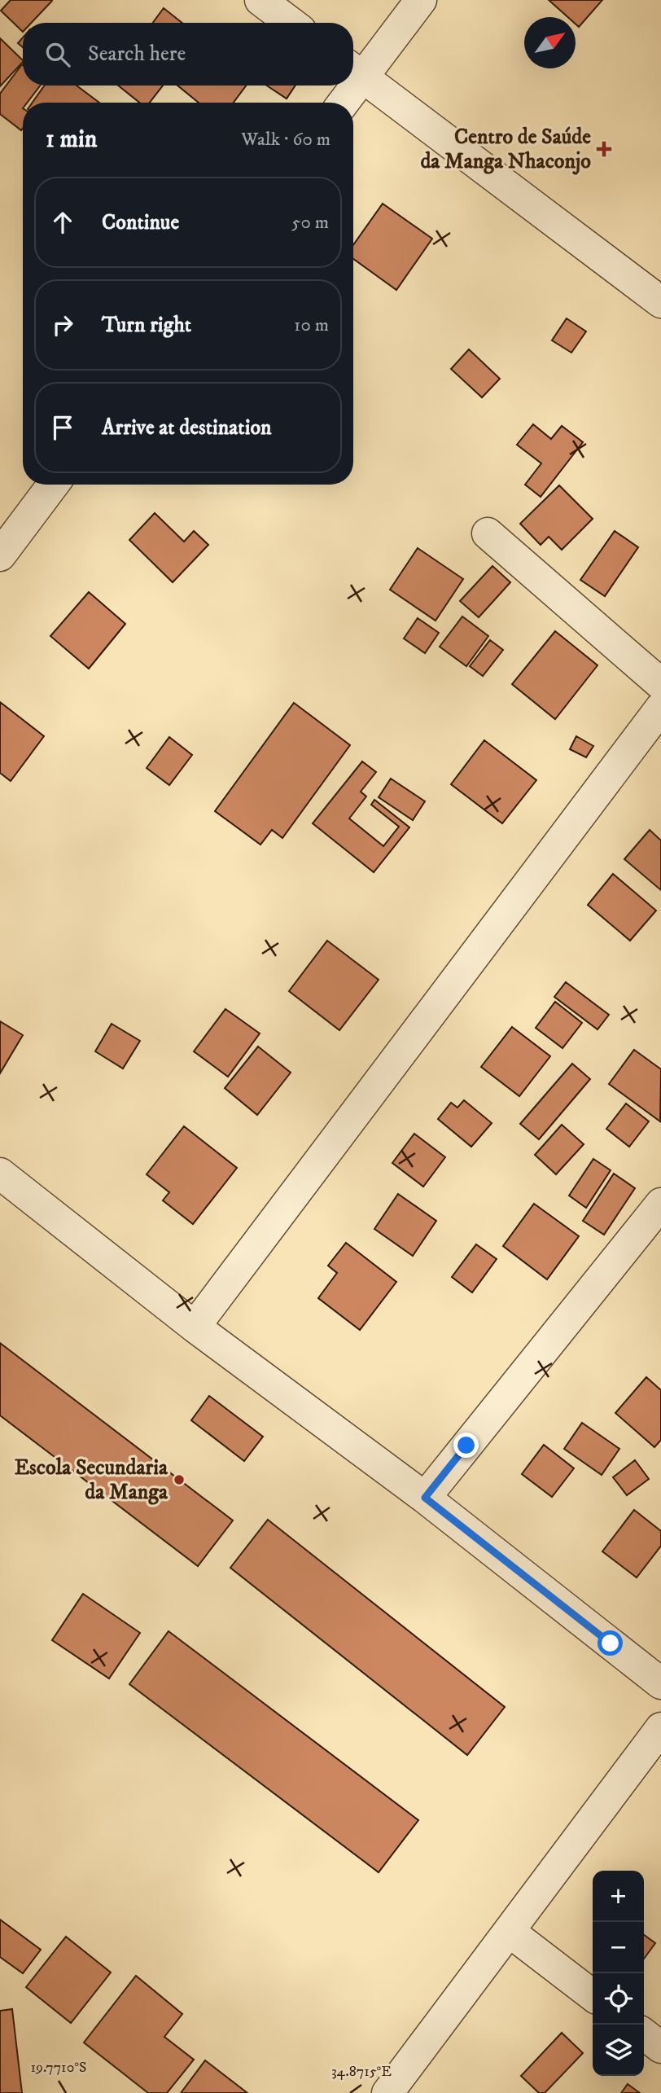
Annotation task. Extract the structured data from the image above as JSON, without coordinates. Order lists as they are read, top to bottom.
{
  "places": {
    "health": ["Centro de Saúde da Manga Nhaconjo"],
    "other": ["Escola Secundaria da Manga"]
  },
  "north": "top right",
  "page": {
    "search": "Search here",
    "heading": ["1 min", "Walk · 60 m"],
    "list": [
      ["Continue", "50 m"],
      ["Turn right", "10 m"],
      "Arrive at destination"
    ],
    "map_buttons": ["+", "−"]
  },
  "coordinates": ["19.7710°S", "34.8715°E"]
}
